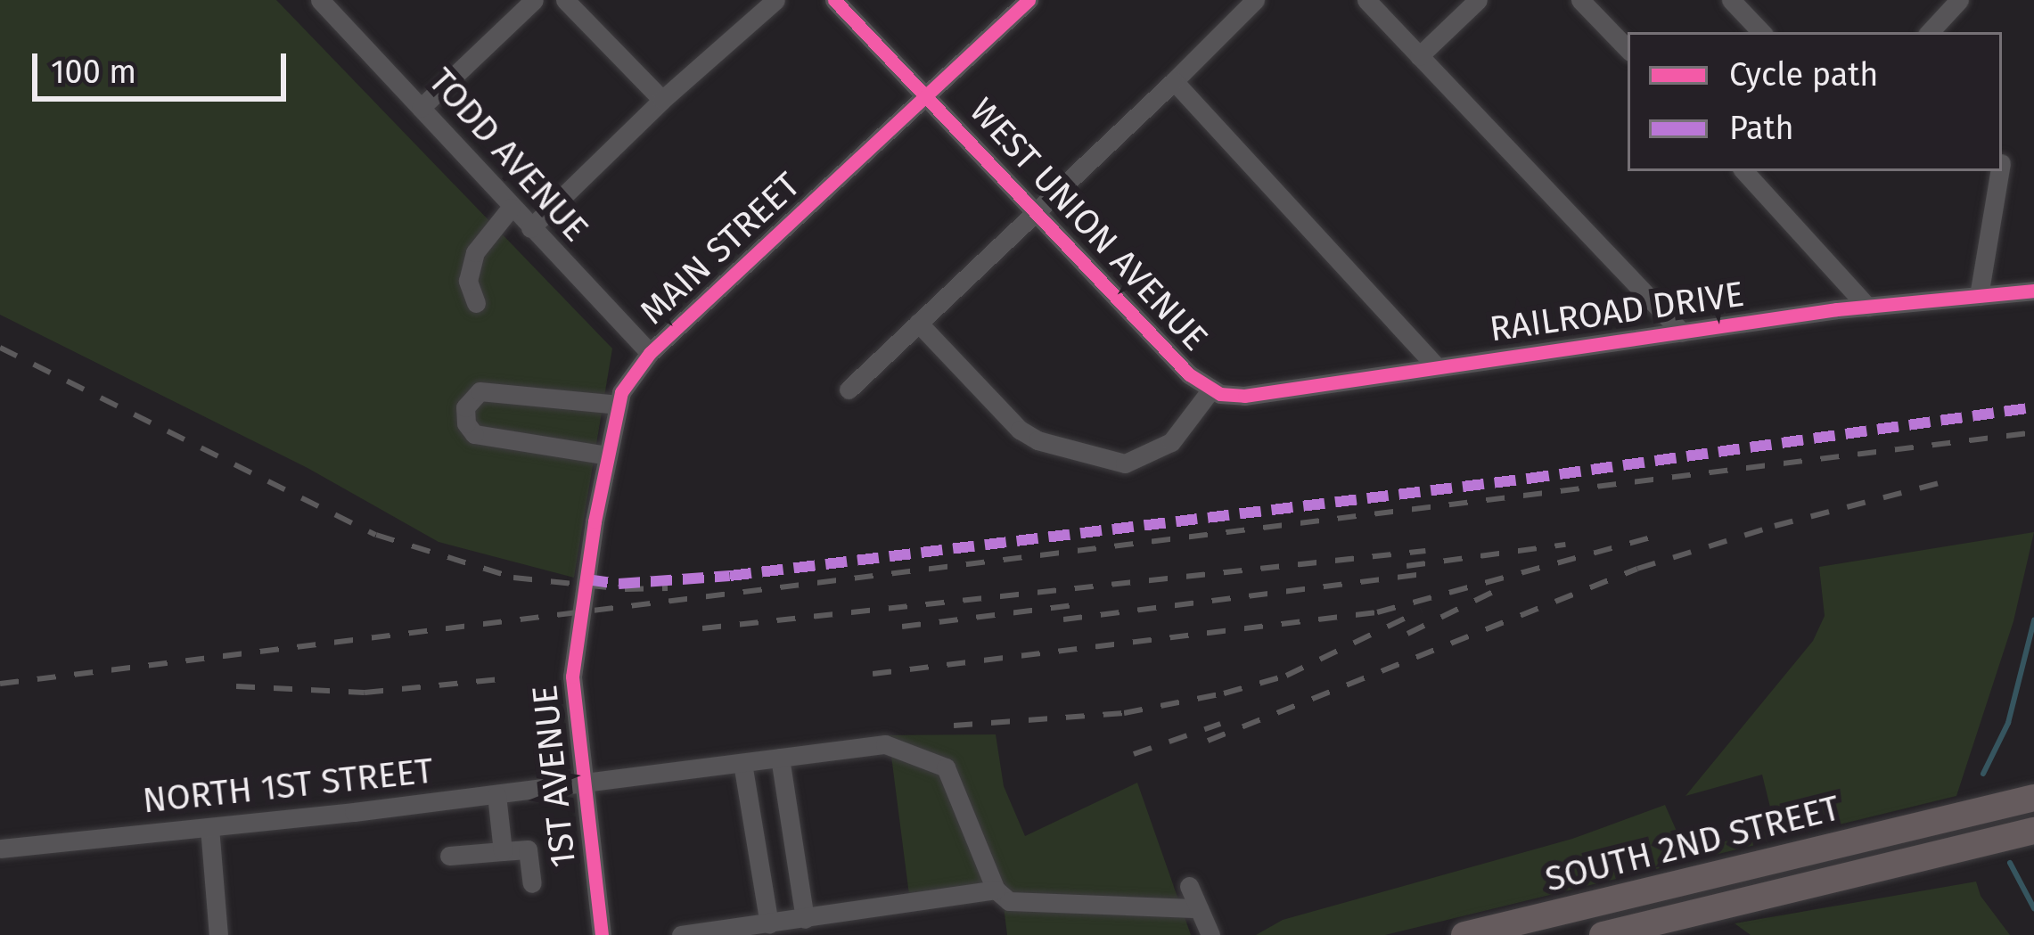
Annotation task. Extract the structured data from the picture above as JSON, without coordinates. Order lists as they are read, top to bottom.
{
  "streets": {
    "highway": ["SOUTH 2ND STREET"],
    "street": [
      "TODD AVENUE",
      "WEST UNION AVENUE",
      "MAIN STREET",
      "RAILROAD DRIVE",
      "1ST AVENUE",
      "NORTH 1ST STREET"
    ]
  },
  "crossings": [
    ["TODD AVENUE", "MAIN STREET"],
    ["WEST UNION AVENUE", "MAIN STREET"],
    ["WEST UNION AVENUE", "RAILROAD DRIVE"],
    ["MAIN STREET", "1ST AVENUE"],
    ["1ST AVENUE", "NORTH 1ST STREET"]
  ],
  "legend": ["Cycle path", "Path"],
  "scale_bar": "100 m"
}
